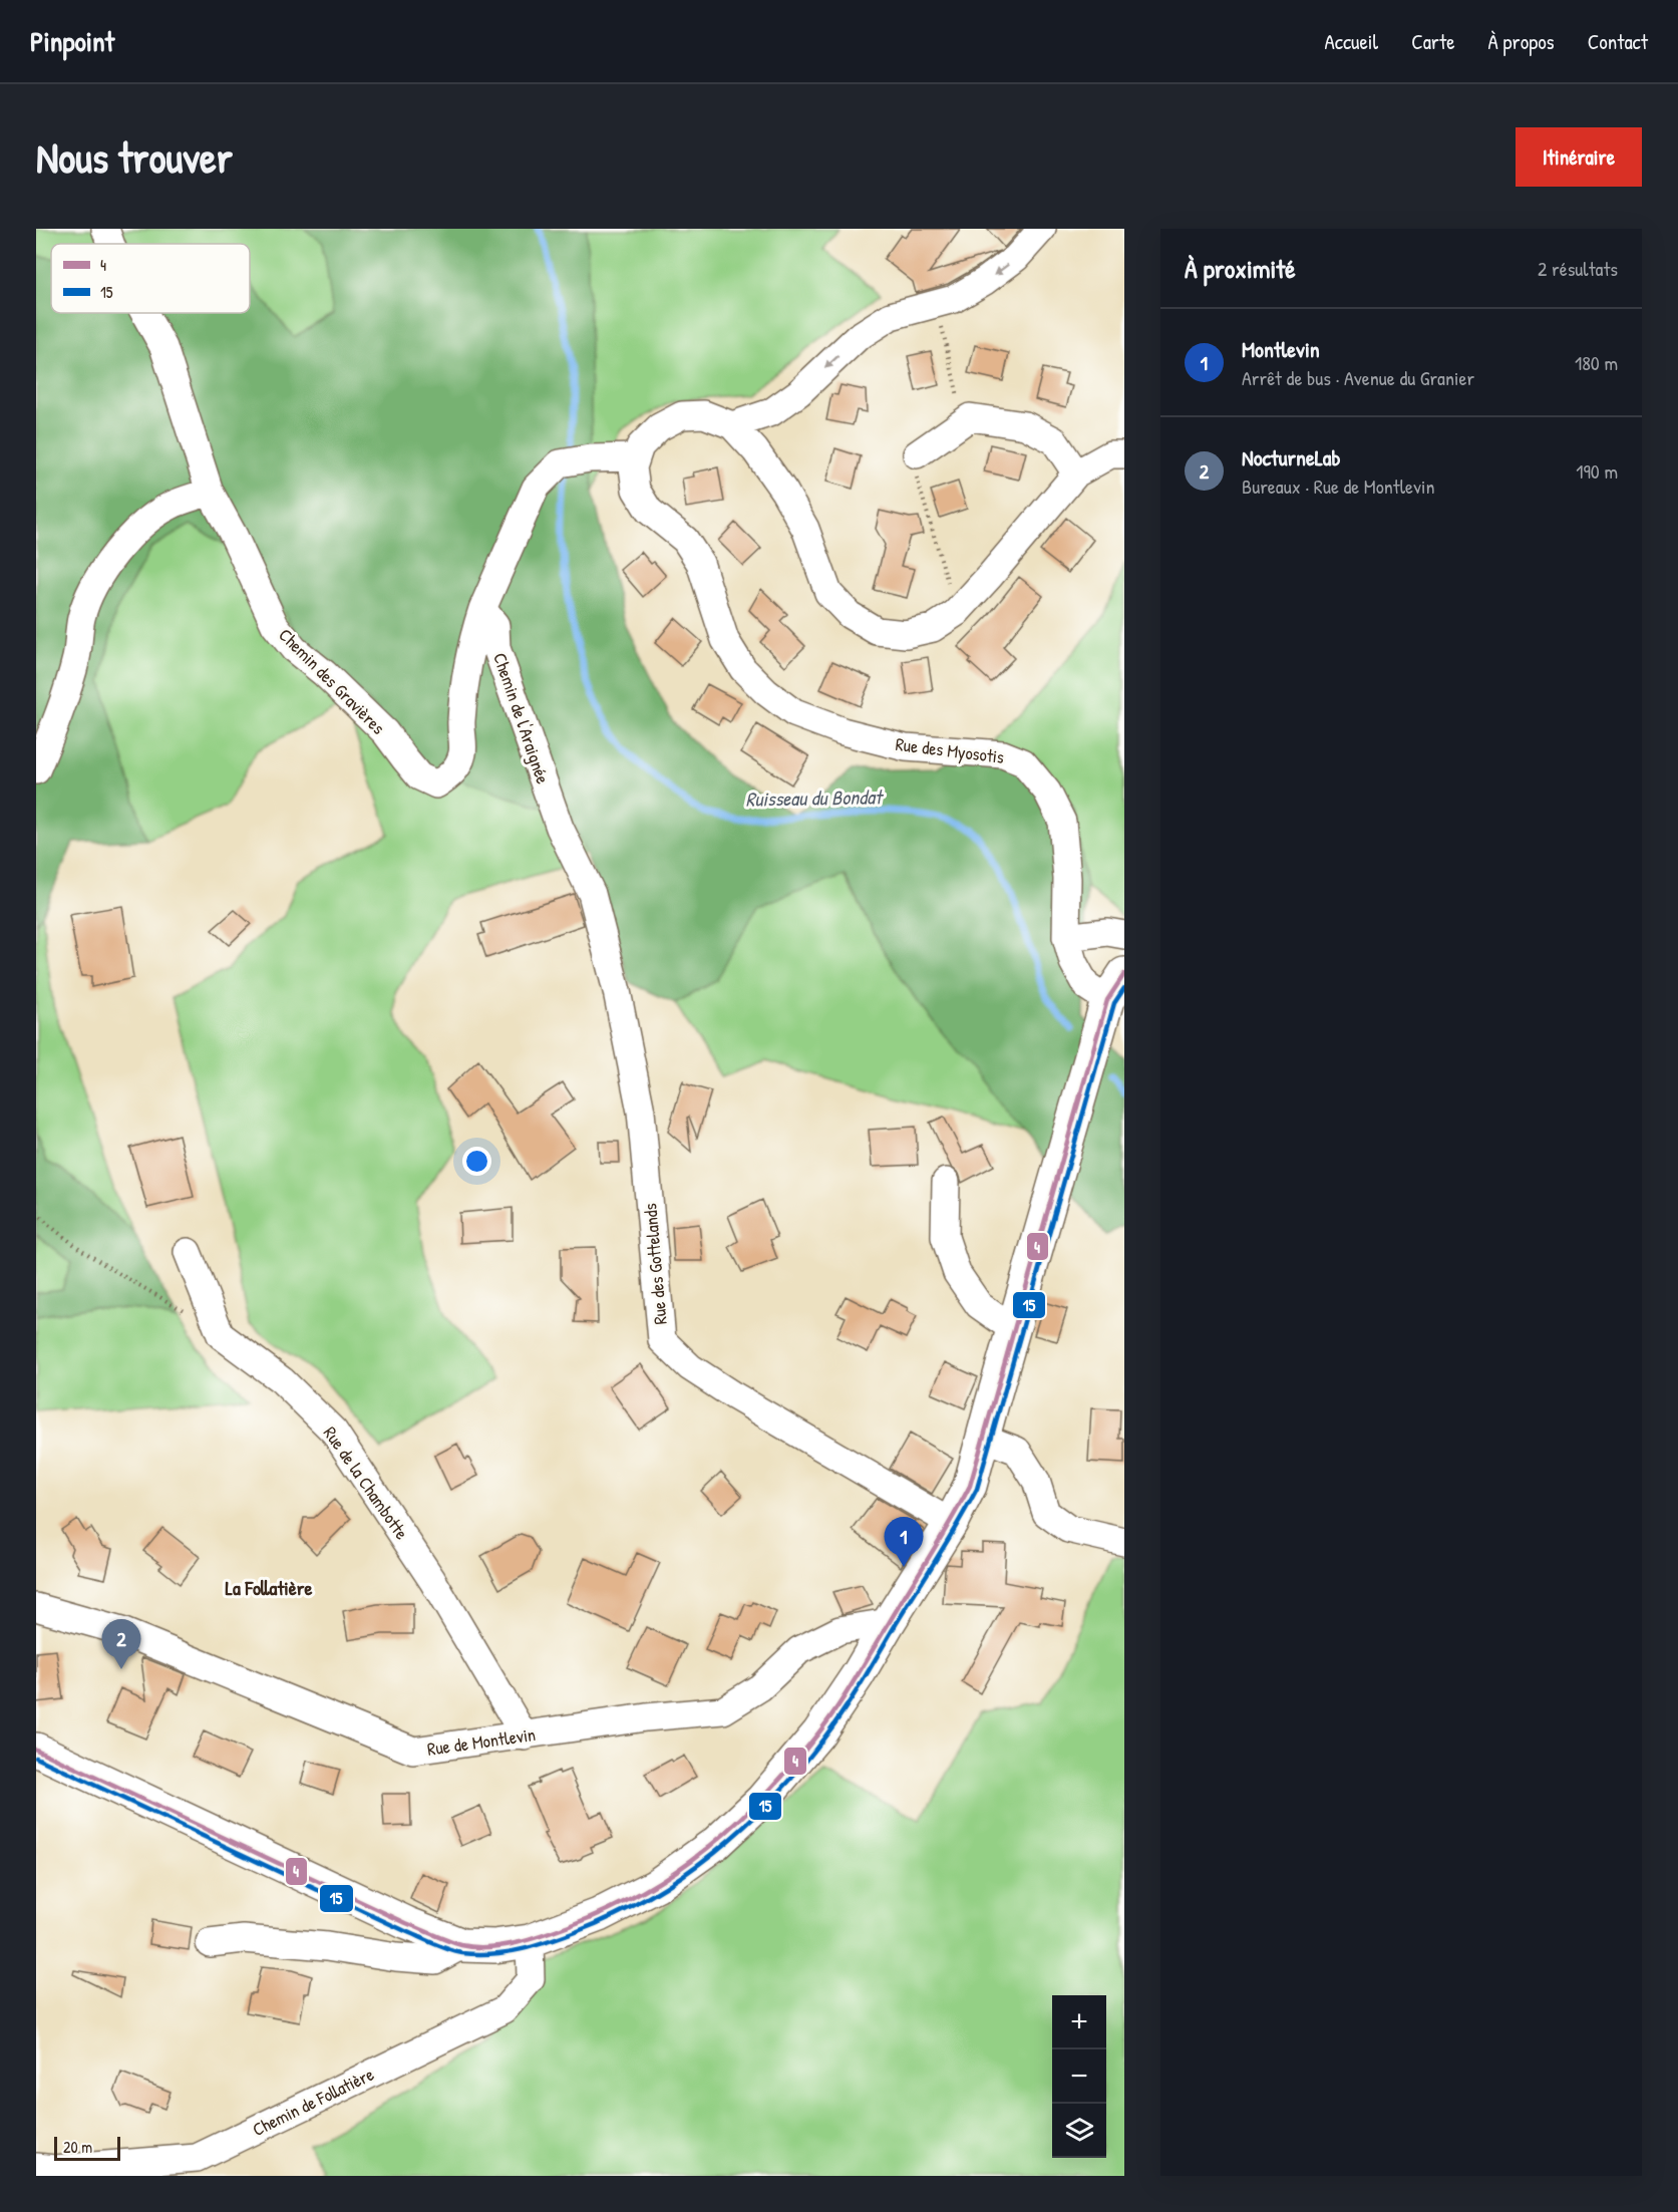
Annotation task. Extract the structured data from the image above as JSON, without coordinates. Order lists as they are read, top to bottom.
{
  "streets": {
    "street": [
      "Chemin des Gravières",
      "Chemin de l'Araignée",
      "Rue des Myosotis",
      "Rue des Gottelands",
      "Rue de la Chambotte",
      "Rue de Montlevin",
      "Chemin de Follatière"
    ]
  },
  "crossings": [
    ["Chemin des Gravières", "Chemin de l'Araignée"],
    ["Chemin de l'Araignée", "Rue des Gottelands"],
    ["Rue de la Chambotte", "Rue de Montlevin"]
  ],
  "districts": ["La Follatière"],
  "water": ["Ruisseau du Bondat"],
  "lines": ["transit line 4", "transit line 15"],
  "legend": ["4", "15"],
  "scale_bar": "20 m",
  "page": {
    "header": "Pinpoint",
    "nav": [
      "Accueil",
      "Carte",
      "À propos",
      "Contact"
    ],
    "buttons": "Itinéraire",
    "title": "Nous trouver",
    "heading": ["À proximité", "2 résultats"],
    "list": [
      {
        "mark": "1",
        "name": "Montlevin",
        "note": "Arrêt de bus · Avenue du Granier",
        "value": "180 m"
      },
      {
        "mark": "2",
        "name": "NocturneLab",
        "note": "Bureaux · Rue de Montlevin",
        "value": "190 m"
      }
    ],
    "pins": ["1", "2"],
    "map_buttons": ["+", "−"],
    "scale": "20 m"
  }
}
